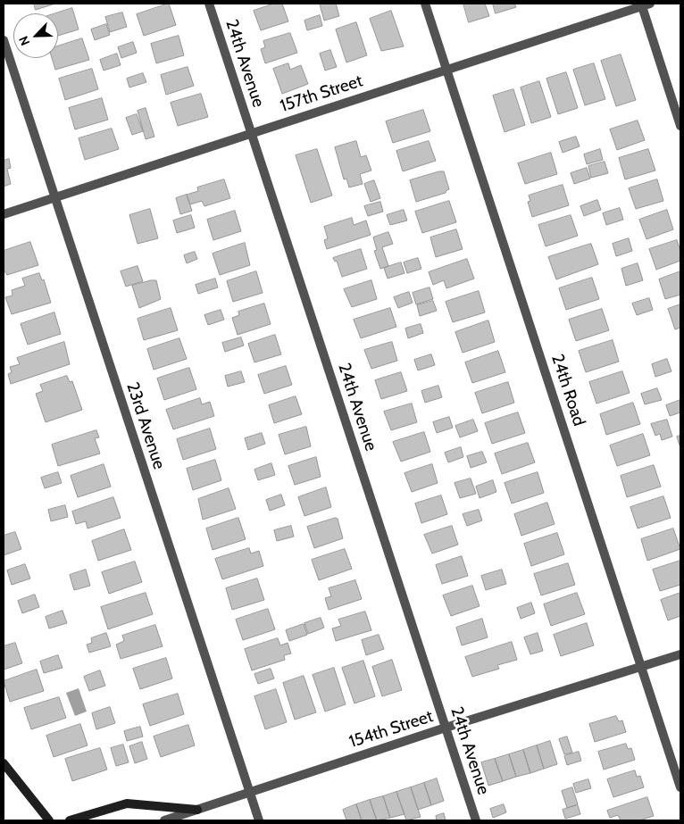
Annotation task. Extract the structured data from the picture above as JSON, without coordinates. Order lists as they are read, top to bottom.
{
  "streets": {
    "street": [
      "24th Avenue",
      "157th Street",
      "24th Road",
      "23rd Avenue",
      "154th Street"
    ]
  },
  "crossings": [
    ["24th Avenue", "157th Street"],
    ["24th Avenue", "154th Street"],
    ["157th Street", "24th Road"],
    ["157th Street", "23rd Avenue"],
    ["24th Road", "154th Street"],
    ["23rd Avenue", "154th Street"]
  ],
  "north": "bottom left"
}
